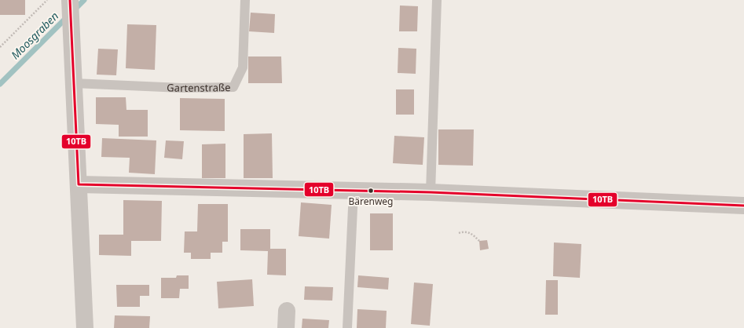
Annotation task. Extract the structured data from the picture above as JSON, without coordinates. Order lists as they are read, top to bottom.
{
  "streets": {
    "lane": ["Gartenstraße"]
  },
  "water": ["Moosgraben"],
  "places": ["Bärenweg"],
  "lines": ["transit line 10TB"]
}
